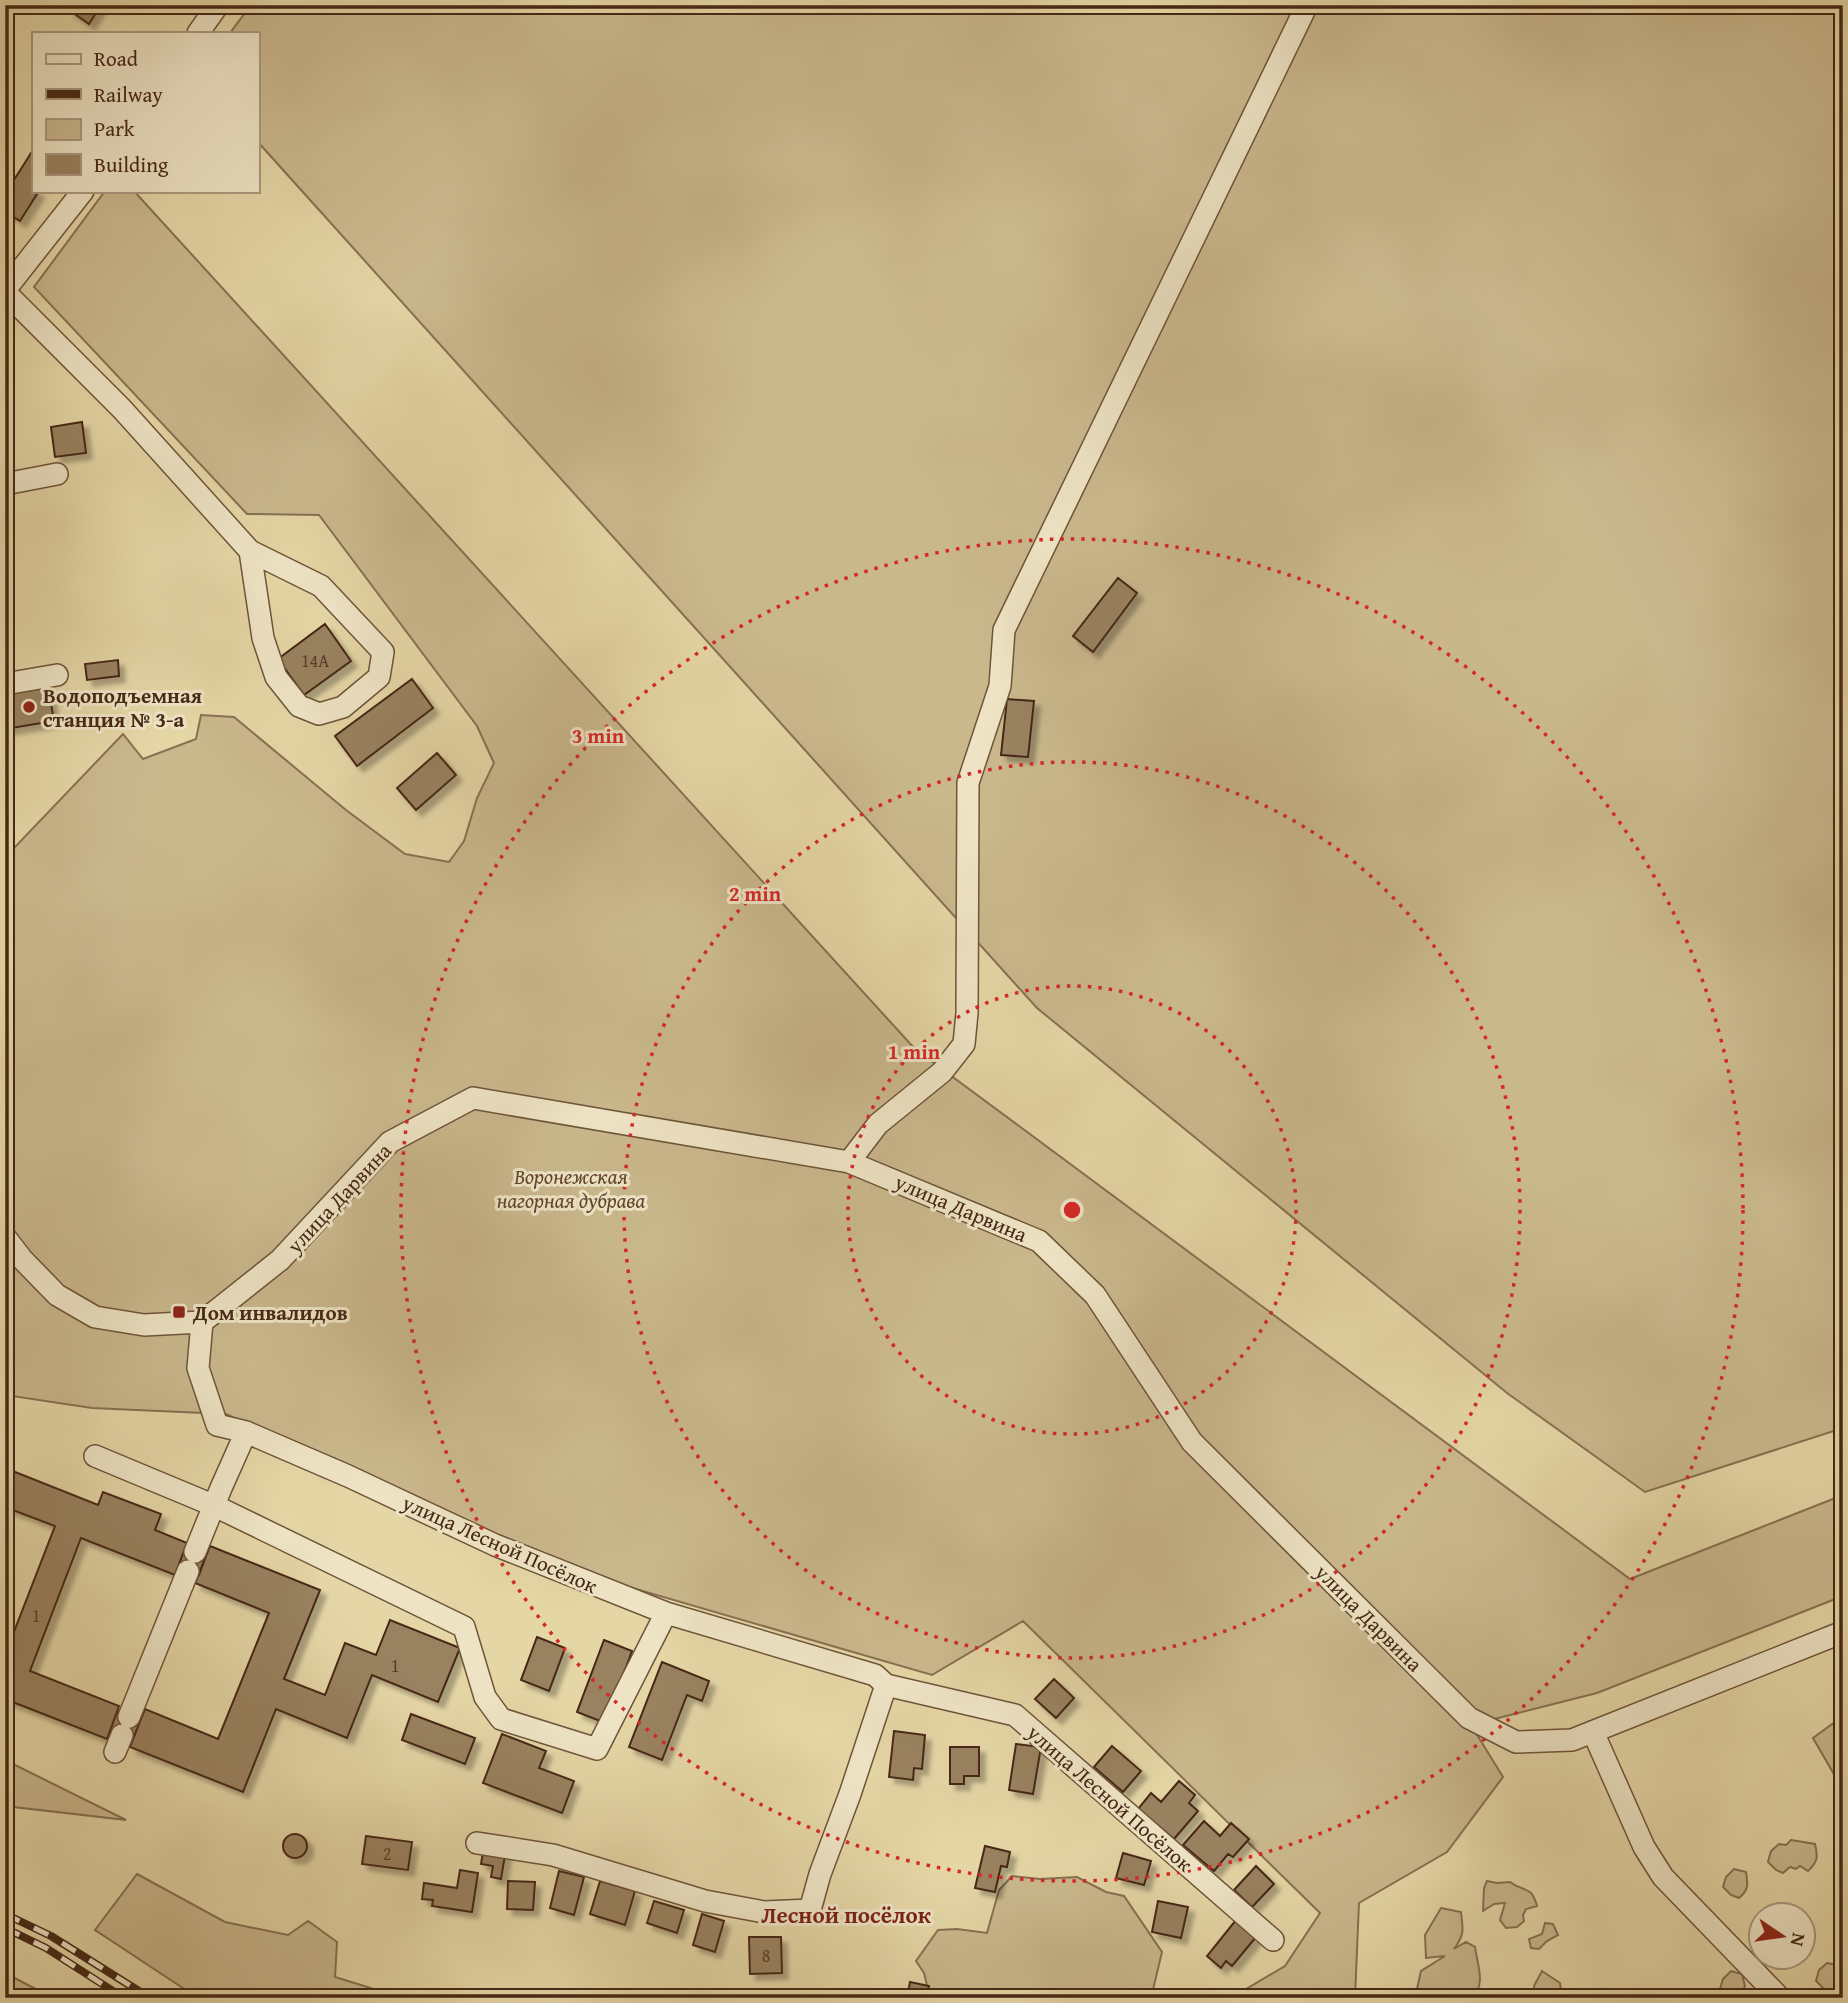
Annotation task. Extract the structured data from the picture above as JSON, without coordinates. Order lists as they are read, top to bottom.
{
  "streets": {
    "street": ["улица Дарвина", "улица Лесной Посёлок"]
  },
  "crossings": [
    ["улица Дарвина", "улица Лесной Посёлок"]
  ],
  "districts": ["Лесной посёлок"],
  "parks": ["Воронежская нагорная дубрава"],
  "places": {
    "other": ["Водоподъемная станция № 3-а"],
    "transit": ["Дом инвалидов"]
  },
  "house_numbers": [
    "14А",
    "1",
    "1",
    "2",
    "8"
  ],
  "legend": [
    "Road",
    "Railway",
    "Park",
    "Building"
  ],
  "north": "right",
  "rings": ["3 min", "2 min", "1 min"]
}
